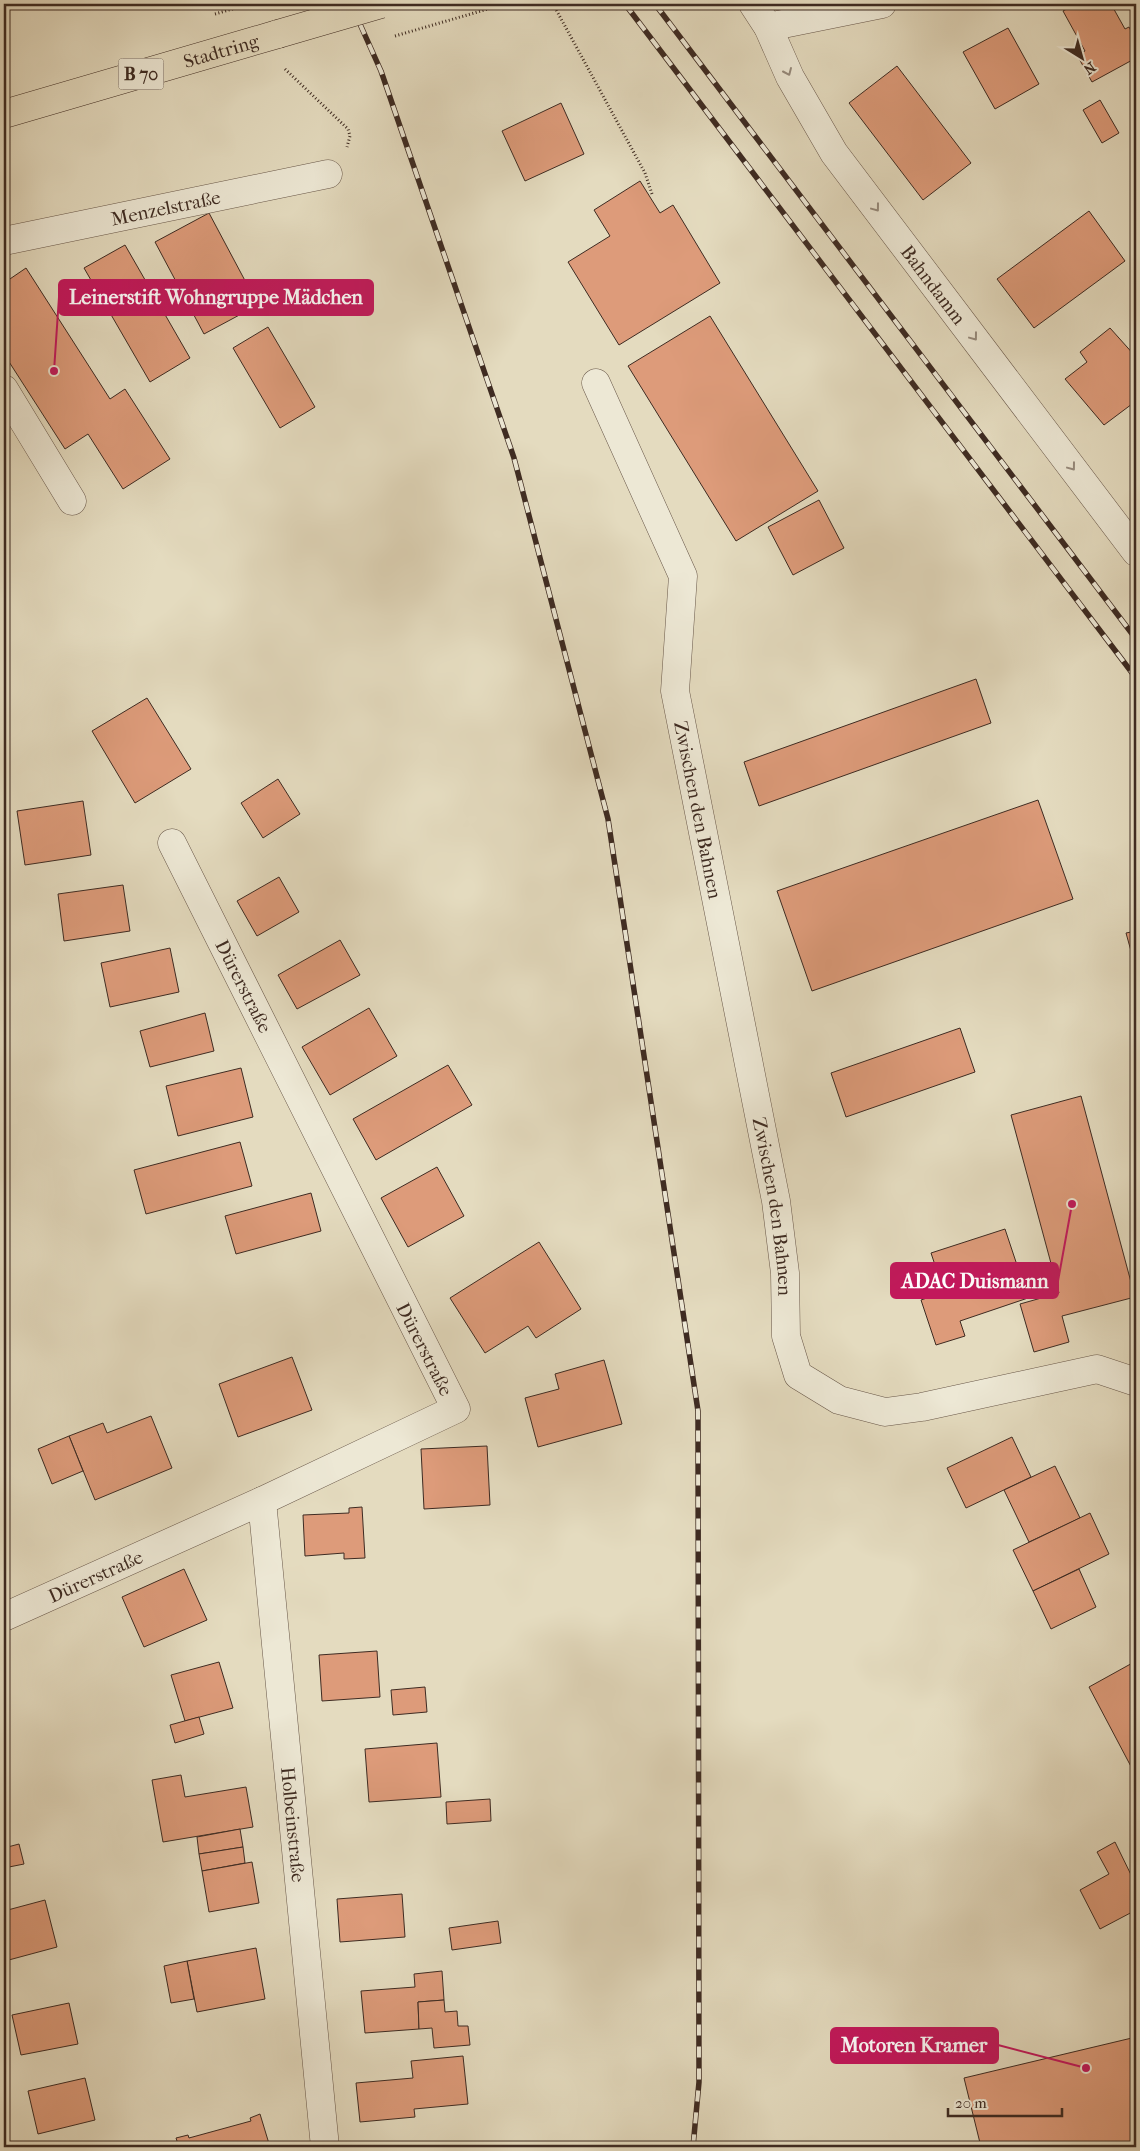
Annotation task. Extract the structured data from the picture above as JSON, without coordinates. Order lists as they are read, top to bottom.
{
  "streets": {
    "main road": ["Stadtring", "B 70"],
    "street": [
      "Menzelstraße",
      "Bahndamm",
      "Zwischen den Bahnen",
      "Dürerstraße",
      "Holbeinstraße"
    ]
  },
  "crossings": [
    ["Dürerstraße", "Holbeinstraße"]
  ],
  "one_way": ["Bahndamm"],
  "places": ["Leinerstift Wohngruppe Mädchen", "ADAC Duismann", "Motoren Kramer"],
  "scale_bar": "20 m",
  "north": "bottom right"
}
